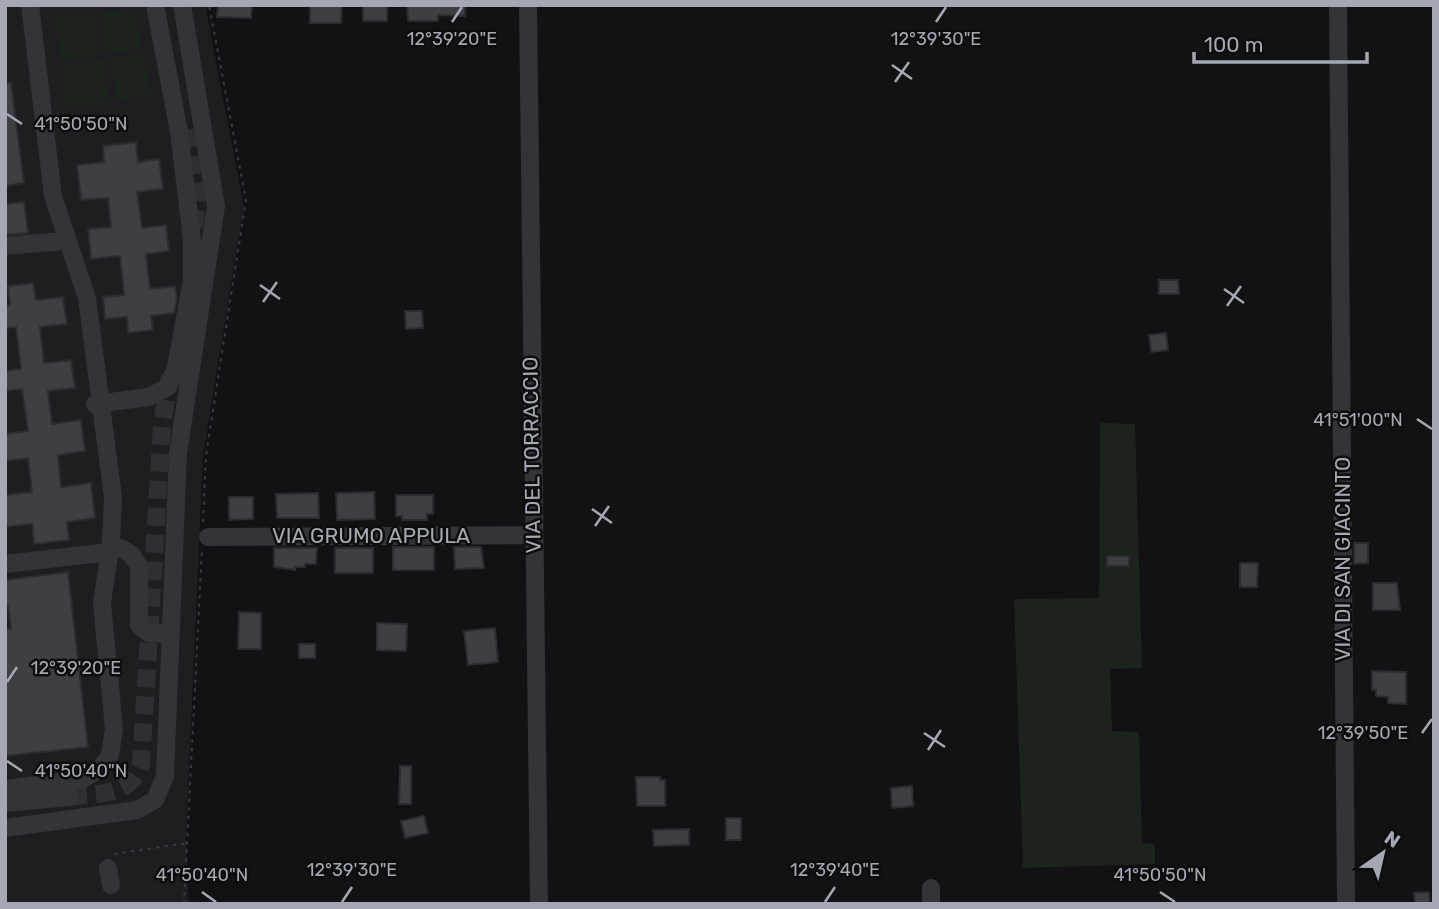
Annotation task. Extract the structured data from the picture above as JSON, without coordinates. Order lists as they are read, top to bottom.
{
  "streets": {
    "street": ["VIA DEL TORRACCIO", "VIA GRUMO APPULA", "VIA DI SAN GIACINTO"]
  },
  "crossings": [
    ["VIA DEL TORRACCIO", "VIA GRUMO APPULA"]
  ],
  "scale_bar": "100 m",
  "north": "top right",
  "coordinates": [
    "12°39'20\"E",
    "12°39'30\"E",
    "41°50'50\"N",
    "41°51'00\"N",
    "12°39'50\"E",
    "41°50'40\"N",
    "12°39'40\"E"
  ]
}
